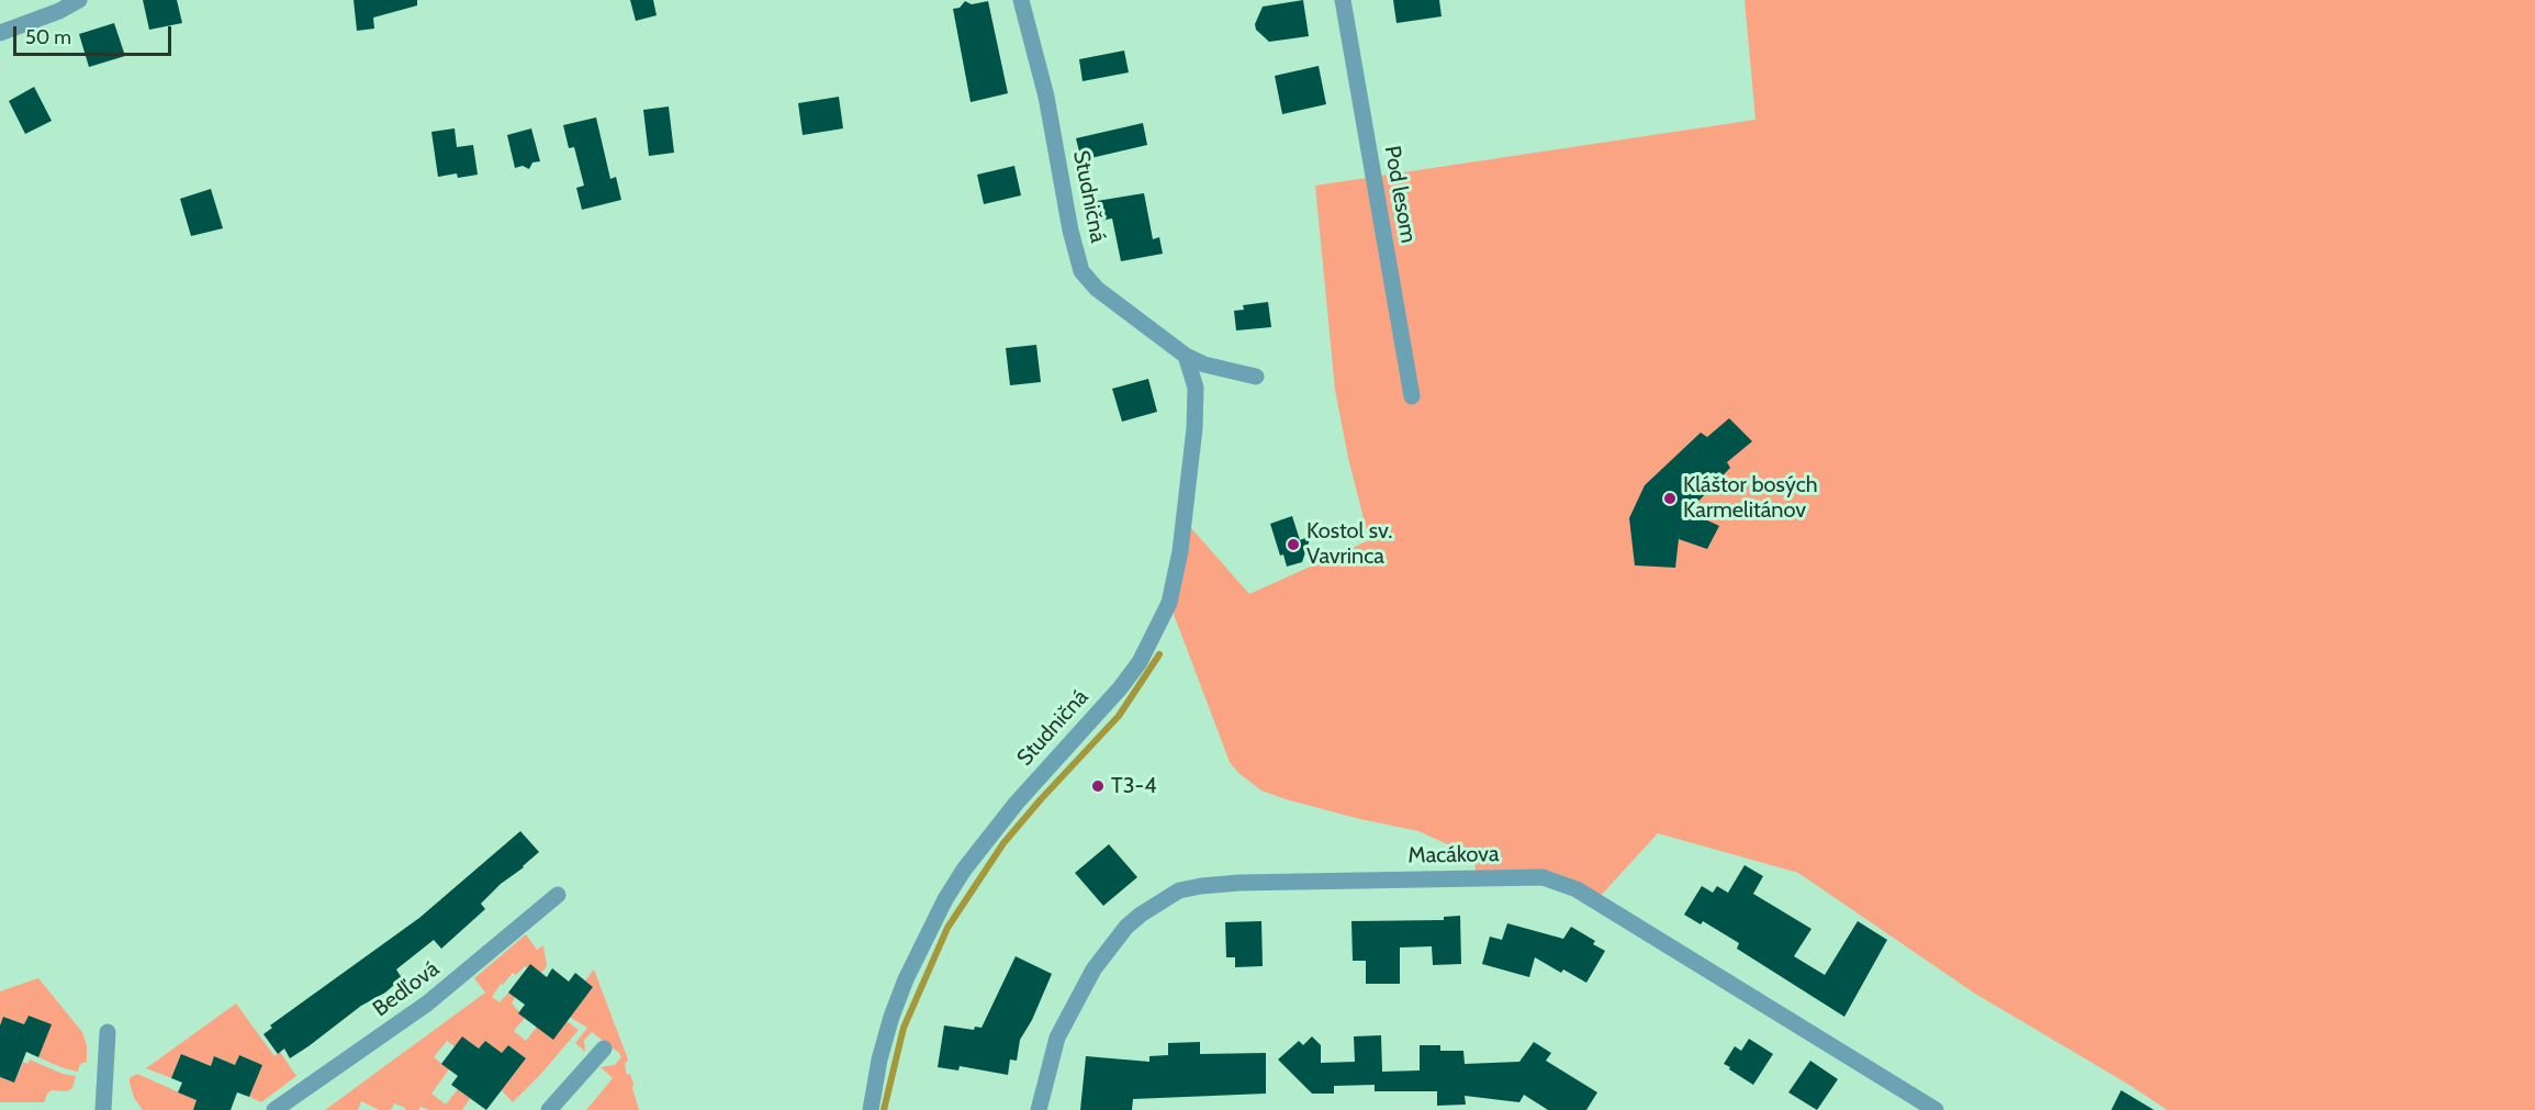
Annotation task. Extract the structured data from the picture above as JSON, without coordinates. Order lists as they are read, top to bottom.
{
  "streets": {
    "street": [
      "Pod lesom",
      "Studničná",
      "Macákova",
      "Bedľová"
    ]
  },
  "places": ["Kláštor bosých Karmelitánov", "Kostol sv. Vavrinca", "T3-4"],
  "scale_bar": "50 m"
}
